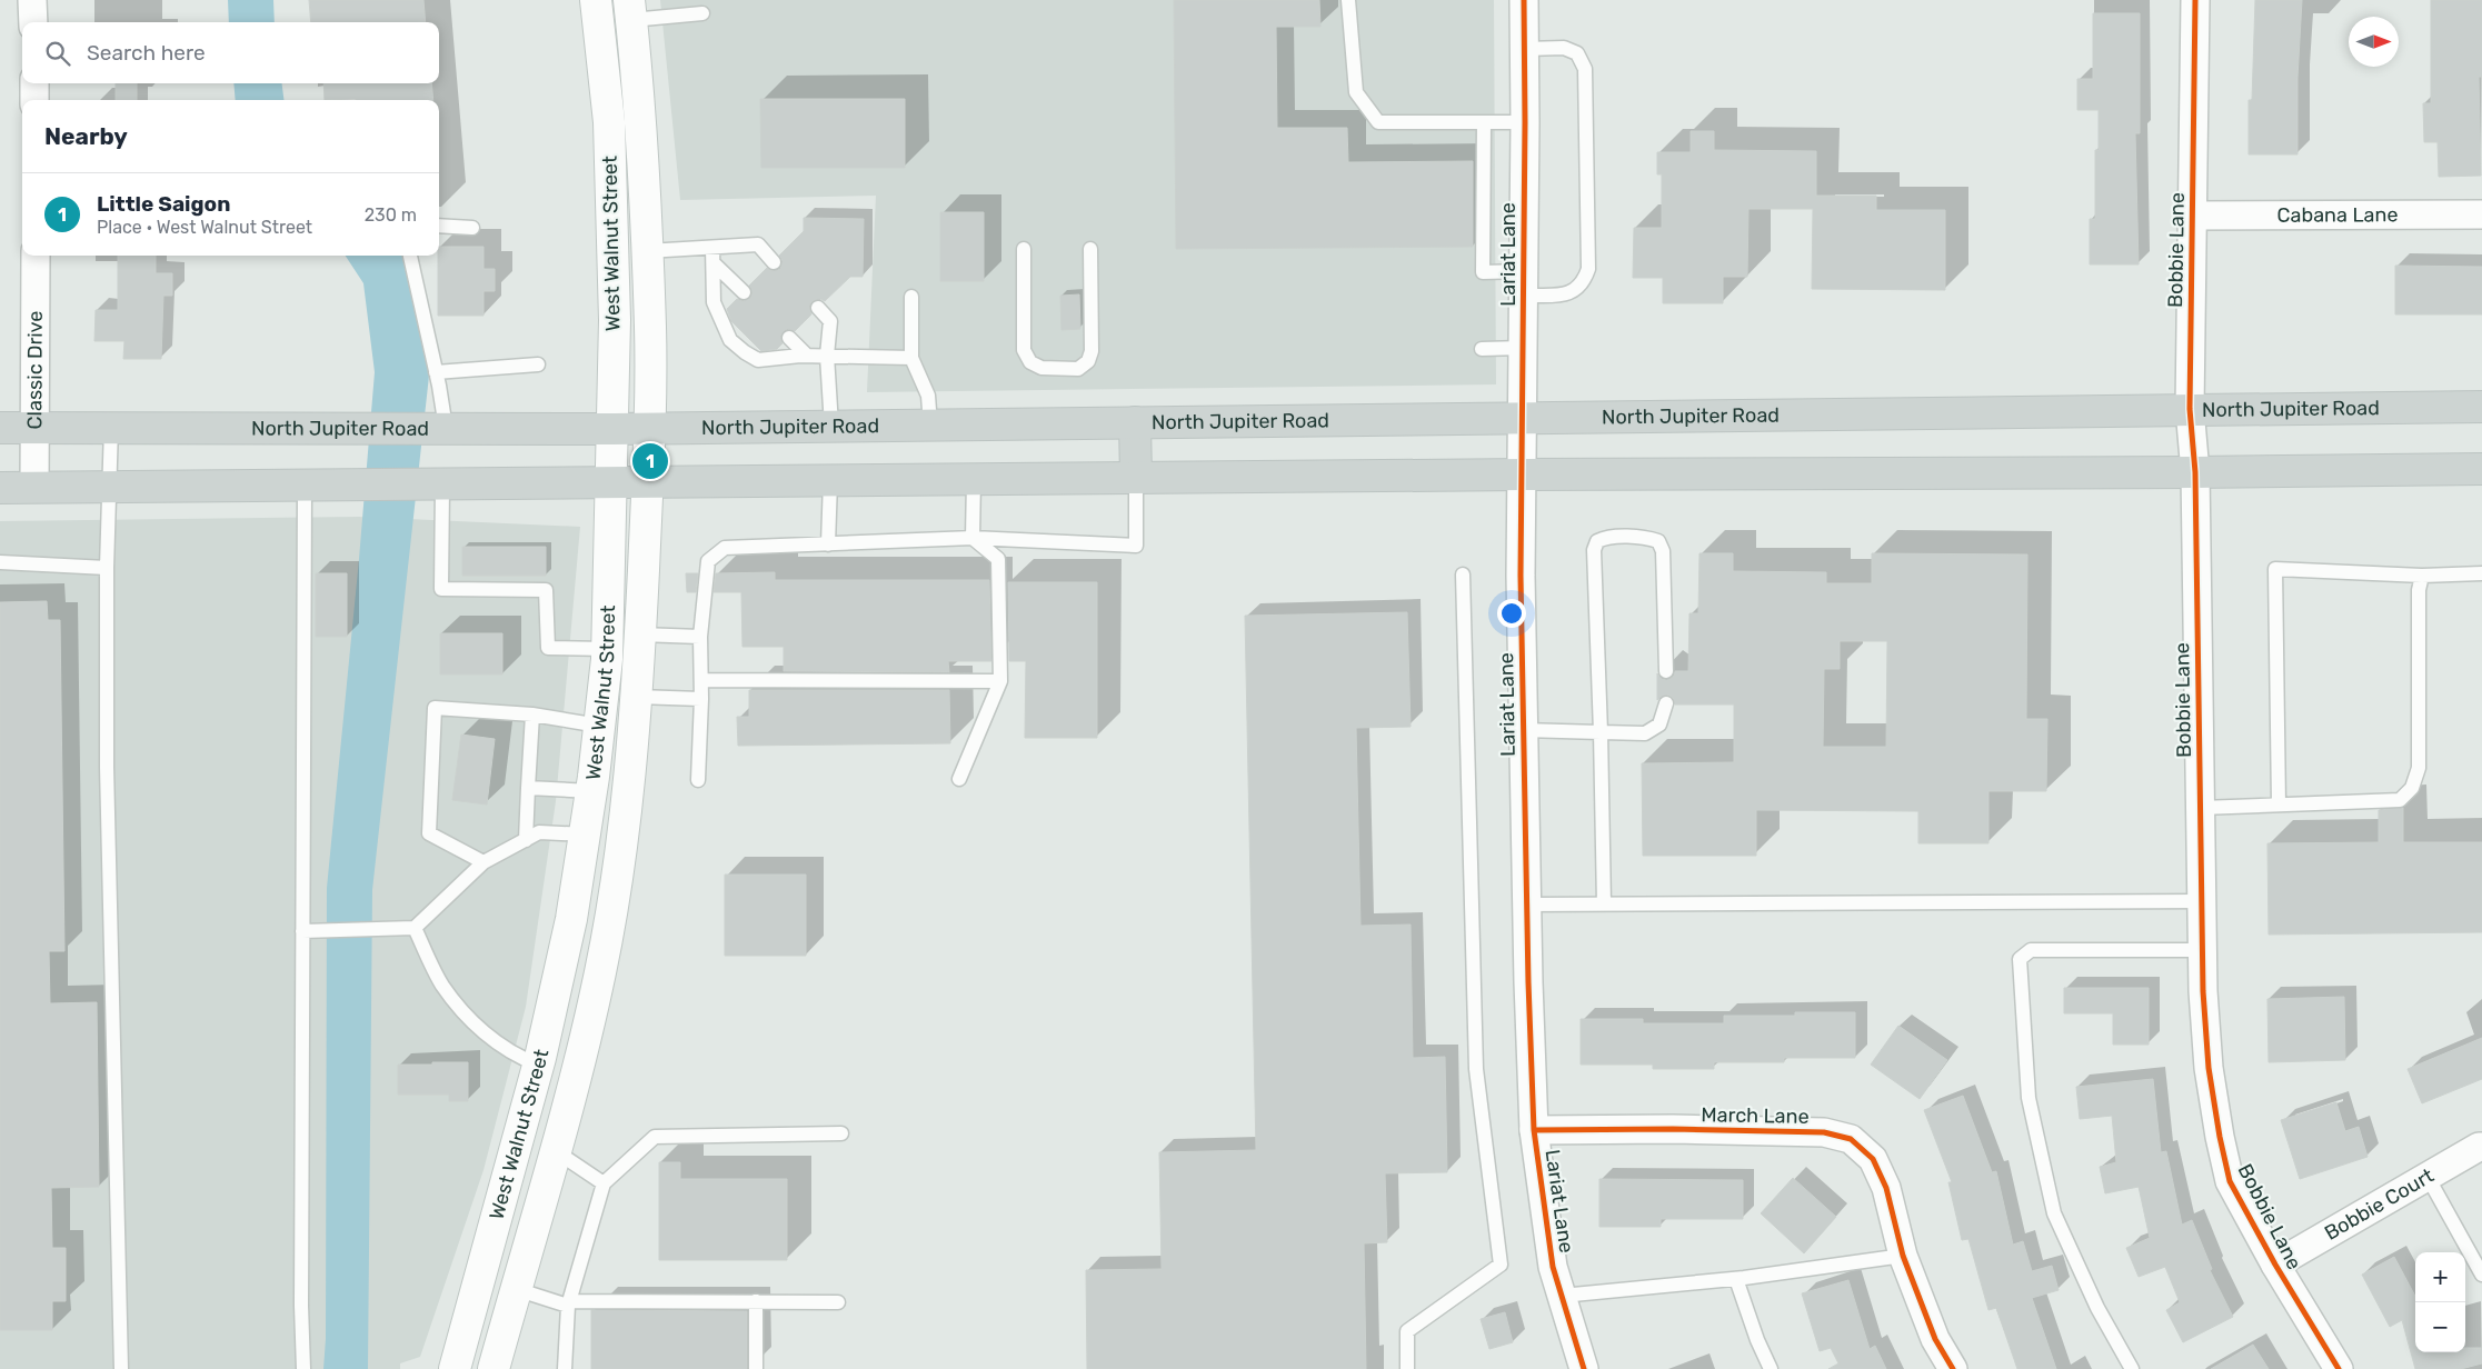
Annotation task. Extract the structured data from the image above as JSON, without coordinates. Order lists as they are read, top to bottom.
{
  "streets": {
    "main road": ["West Walnut Street", "North Jupiter Road"],
    "street": [
      "Cabana Lane",
      "Bobbie Lane",
      "Lariat Lane",
      "Classic Drive",
      "March Lane",
      "Bobbie Court"
    ]
  },
  "crossings": [
    ["Cabana Lane", "Bobbie Lane"],
    ["West Walnut Street", "North Jupiter Road"],
    ["Bobbie Lane", "North Jupiter Road"],
    ["Bobbie Lane", "Bobbie Court"],
    ["Lariat Lane", "North Jupiter Road"],
    ["Lariat Lane", "March Lane"],
    ["Classic Drive", "North Jupiter Road"]
  ],
  "north": "right",
  "page": {
    "search": "Search here",
    "heading": "Nearby",
    "list": [
      {
        "mark": "1",
        "name": "Little Saigon",
        "note": "Place · West Walnut Street",
        "value": "230 m"
      }
    ],
    "pins": "1",
    "map_buttons": ["+", "−"]
  }
}
